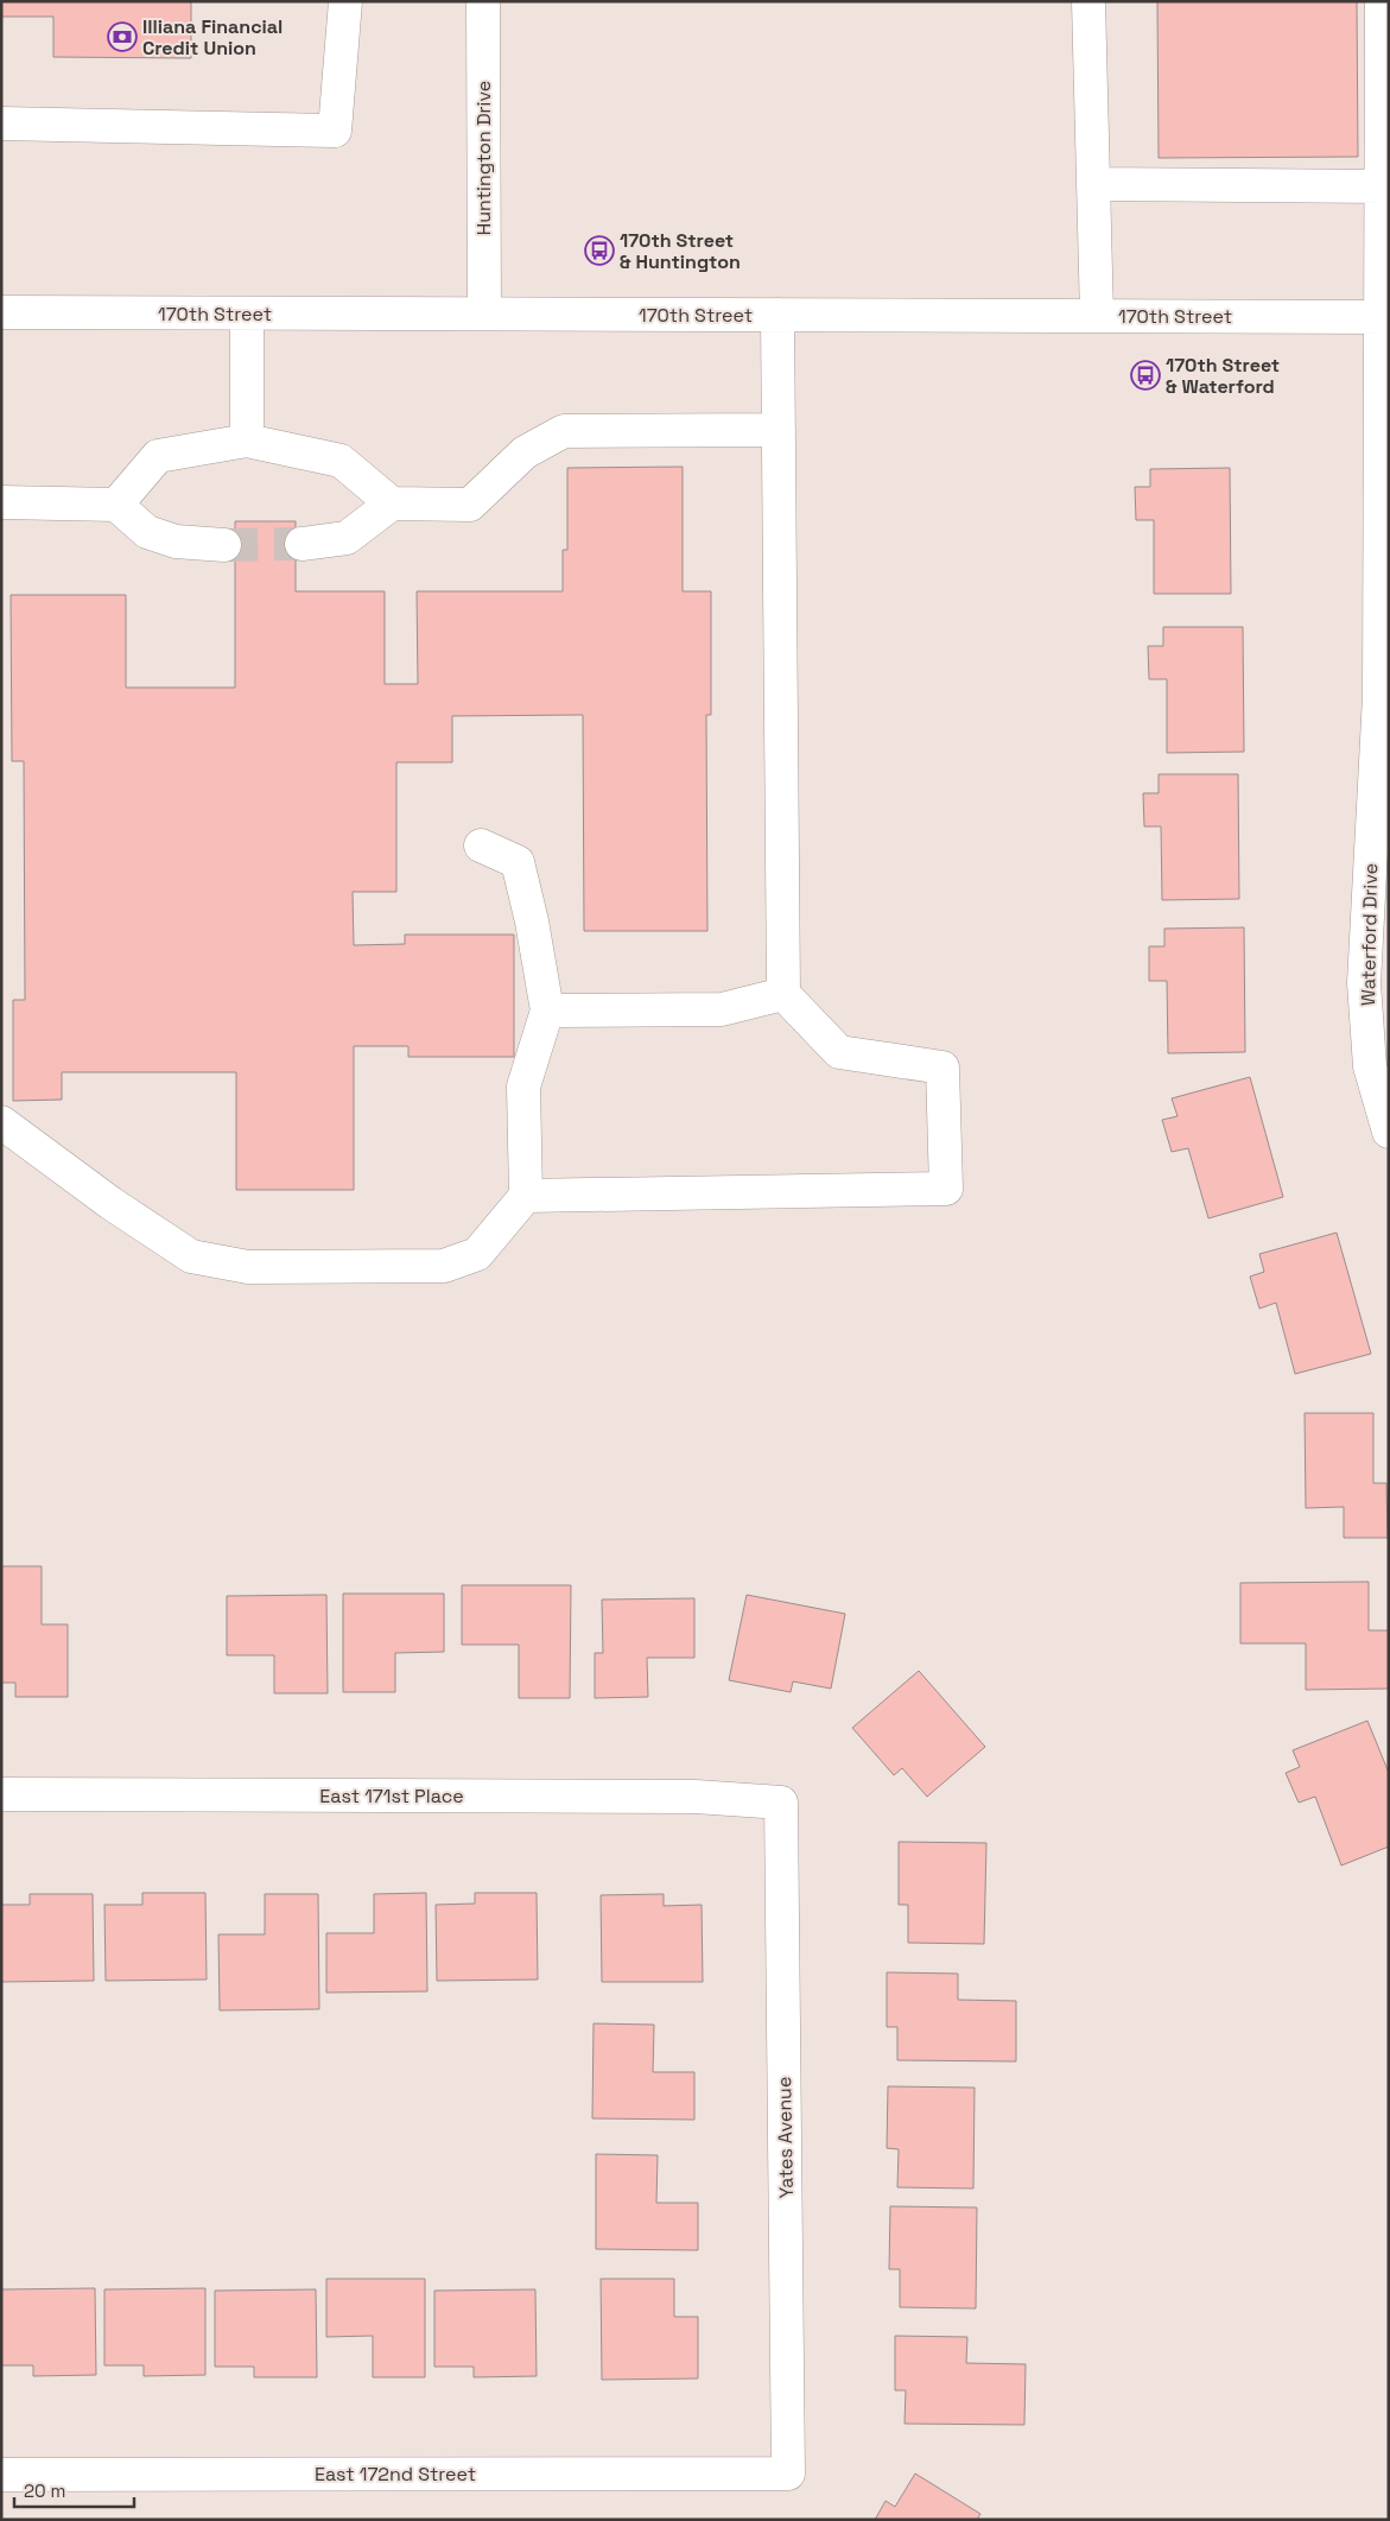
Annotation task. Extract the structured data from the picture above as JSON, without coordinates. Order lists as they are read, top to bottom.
{
  "streets": {
    "street": [
      "Huntington Drive",
      "170th Street",
      "Waterford Drive",
      "East 171st Place",
      "Yates Avenue",
      "East 172nd Street"
    ]
  },
  "crossings": [
    ["Huntington Drive", "170th Street"],
    ["170th Street", "Waterford Drive"],
    ["East 171st Place", "Yates Avenue"],
    ["Yates Avenue", "East 172nd Street"]
  ],
  "places": {
    "bank": ["Illiana Financial Credit Union"],
    "bus stop": ["170th Street & Huntington", "170th Street & Waterford"]
  },
  "scale_bar": "20 m"
}
